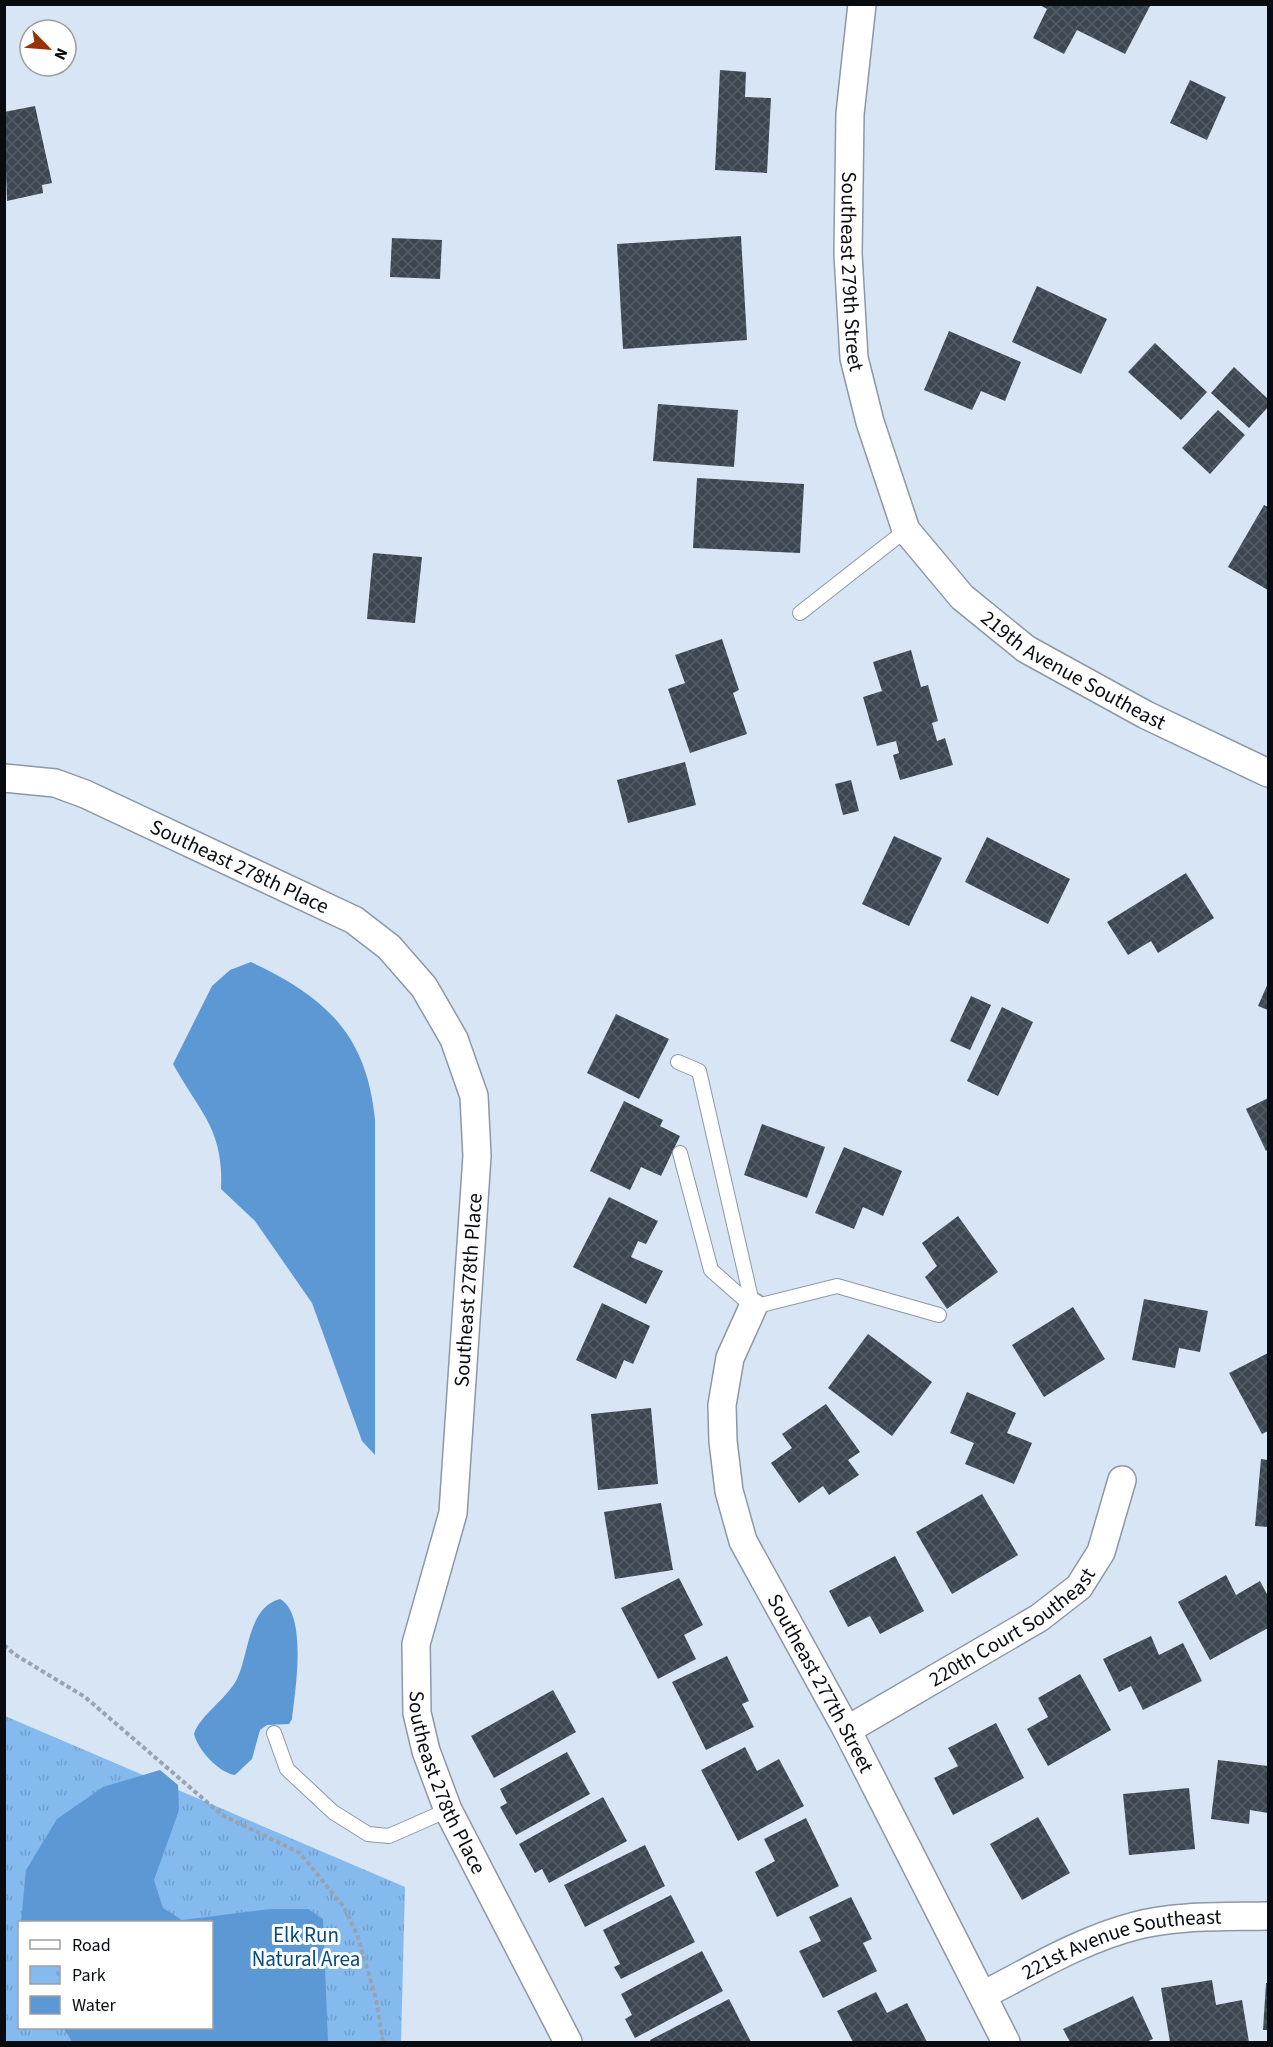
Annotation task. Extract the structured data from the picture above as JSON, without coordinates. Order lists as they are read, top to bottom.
{
  "streets": {
    "street": [
      "Southeast 279th Street",
      "219th Avenue Southeast",
      "Southeast 278th Place",
      "220th Court Southeast",
      "Southeast 277th Street",
      "221st Avenue Southeast"
    ]
  },
  "crossings": [
    ["Southeast 279th Street", "219th Avenue Southeast"],
    ["220th Court Southeast", "Southeast 277th Street"],
    ["Southeast 277th Street", "221st Avenue Southeast"]
  ],
  "parks": ["Elk Run Natural Area"],
  "legend": ["Road", "Park", "Water"],
  "north": "bottom right"
}
